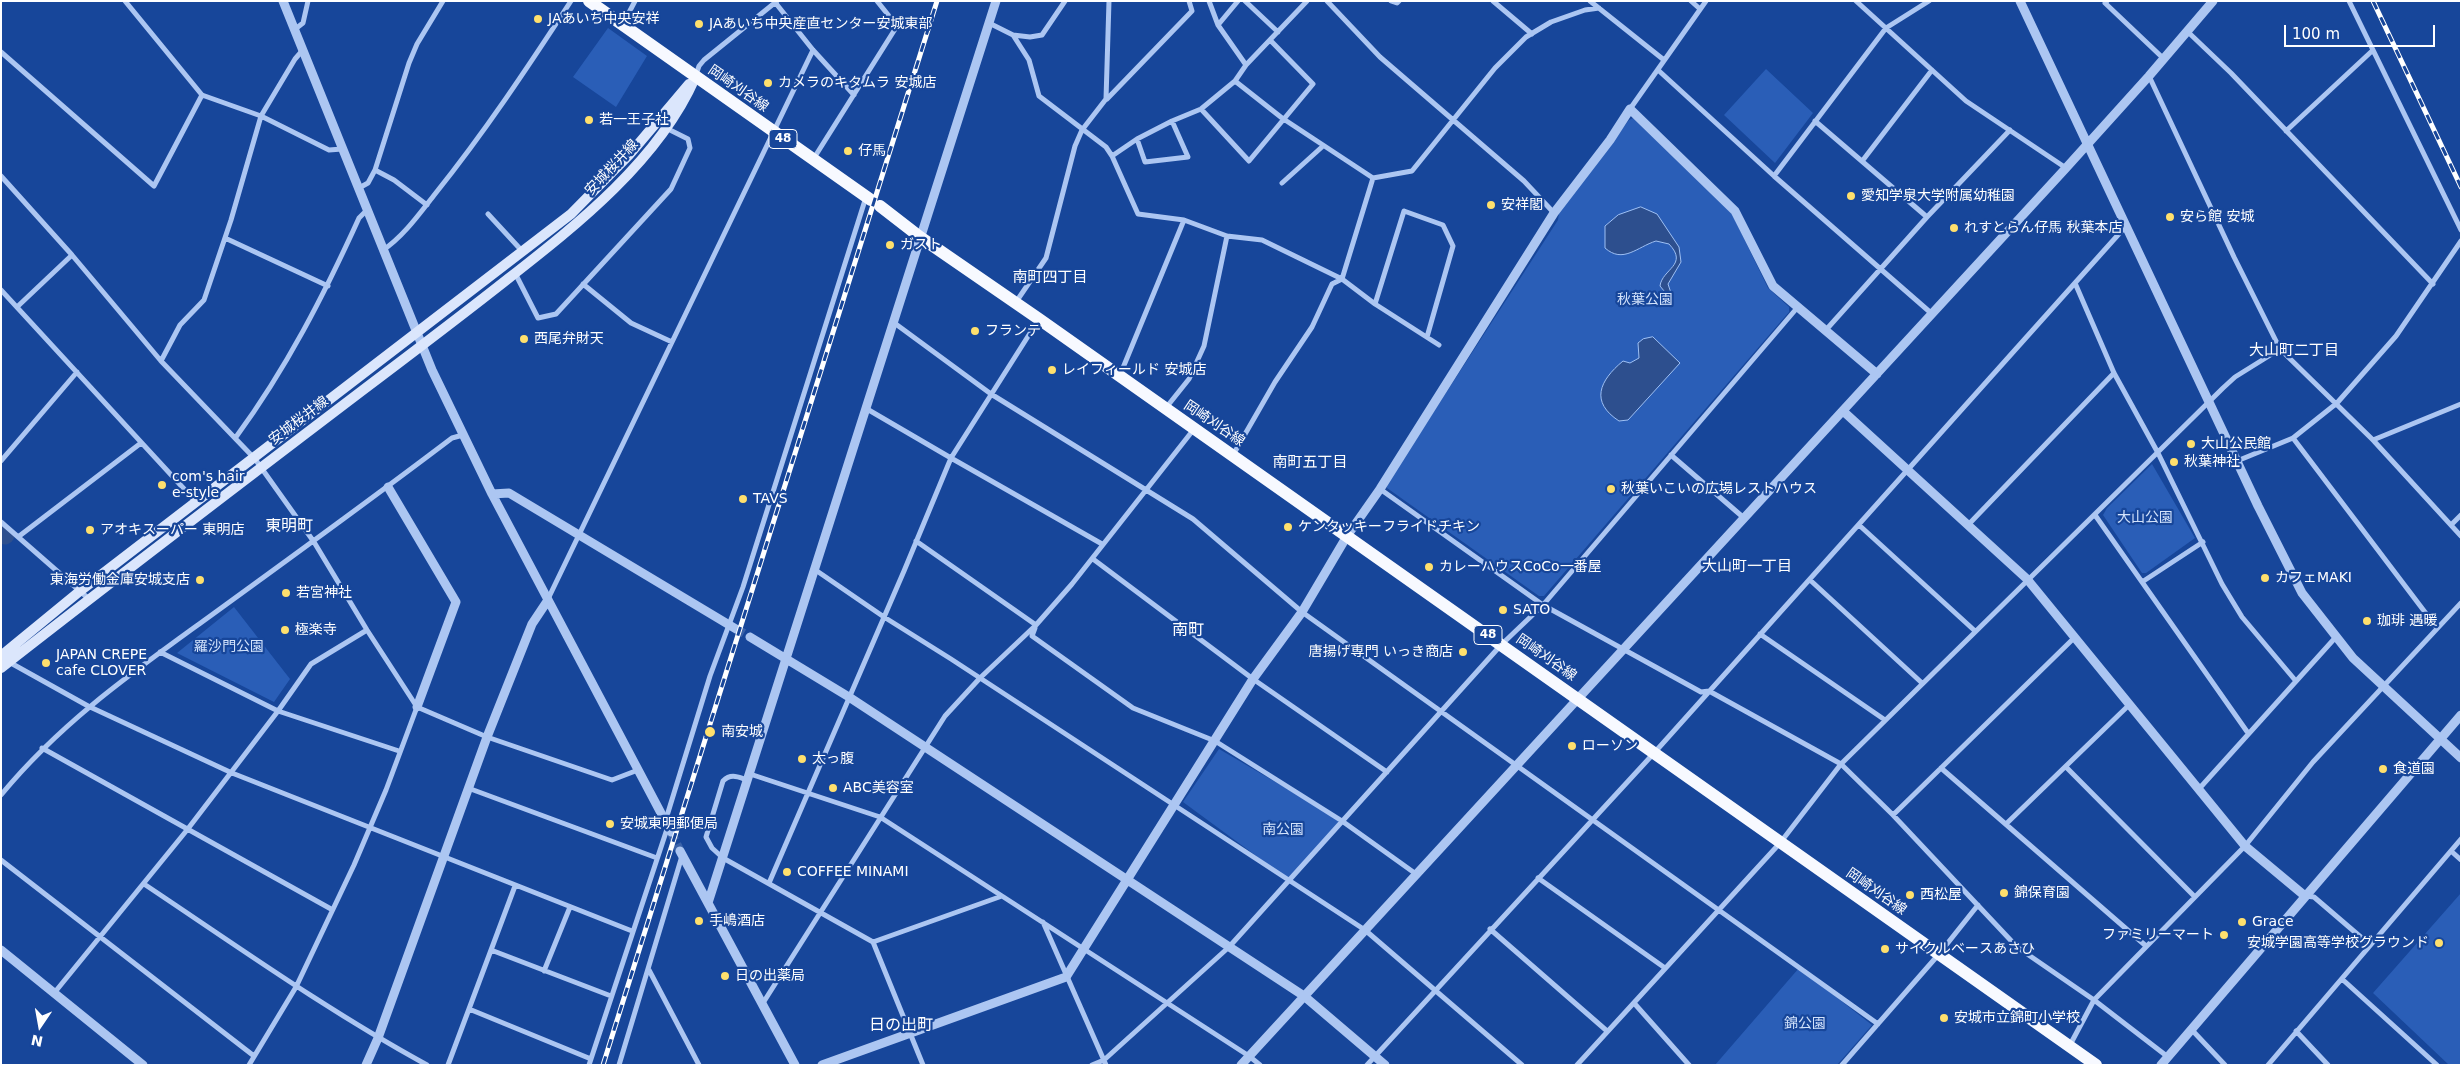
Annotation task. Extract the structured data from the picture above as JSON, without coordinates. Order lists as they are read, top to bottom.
{
  "streets": {
    "main road": ["岡崎刈谷線", "48", "安城桜井線"]
  },
  "crossings": [
    ["岡崎刈谷線", "安城桜井線"]
  ],
  "districts": [
    "南町四丁目",
    "大山町二丁目",
    "南町五丁目",
    "東明町",
    "大山町一丁目",
    "南町",
    "日の出町"
  ],
  "parks": [
    "秋葉公園",
    "大山公園",
    "羅沙門公園",
    "南公園",
    "錦公園"
  ],
  "places": [
    "JAあいち中央安祥",
    "JAあいち中央産直センター安城東部",
    "カメラのキタムラ 安城店",
    "若一王子社",
    "仔馬",
    "愛知学泉大学附属幼稚園",
    "安祥閣",
    "安ら館 安城",
    "れすとらん仔馬 秋葉本店",
    "ガスト",
    "フランテ",
    "西尾弁財天",
    "レイフィールド 安城店",
    "大山公民館",
    "秋葉神社",
    "com's hair e-style",
    "秋葉いこいの広場レストハウス",
    "TAVS",
    "ケンタッキーフライドチキン",
    "アオキスーパー 東明店",
    "カレーハウスCoCo一番屋",
    "カフェMAKI",
    "東海労働金庫安城支店",
    "若宮神社",
    "SATO",
    "珈琲 遇暖",
    "極楽寺",
    "唐揚げ専門 いっき商店",
    "JAPAN CREPE cafe CLOVER",
    "南安城",
    "ローソン",
    "太っ腹",
    "食道園",
    "ABC美容室",
    "安城東明郵便局",
    "COFFEE MINAMI",
    "錦保育園",
    "西松屋",
    "手嶋酒店",
    "Grace",
    "ファミリーマート",
    "安城学園高等学校グラウンド",
    "サイクルベースあさひ",
    "日の出薬局",
    "安城市立錦町小学校"
  ],
  "scale_bar": "100 m",
  "north": "bottom"
}
